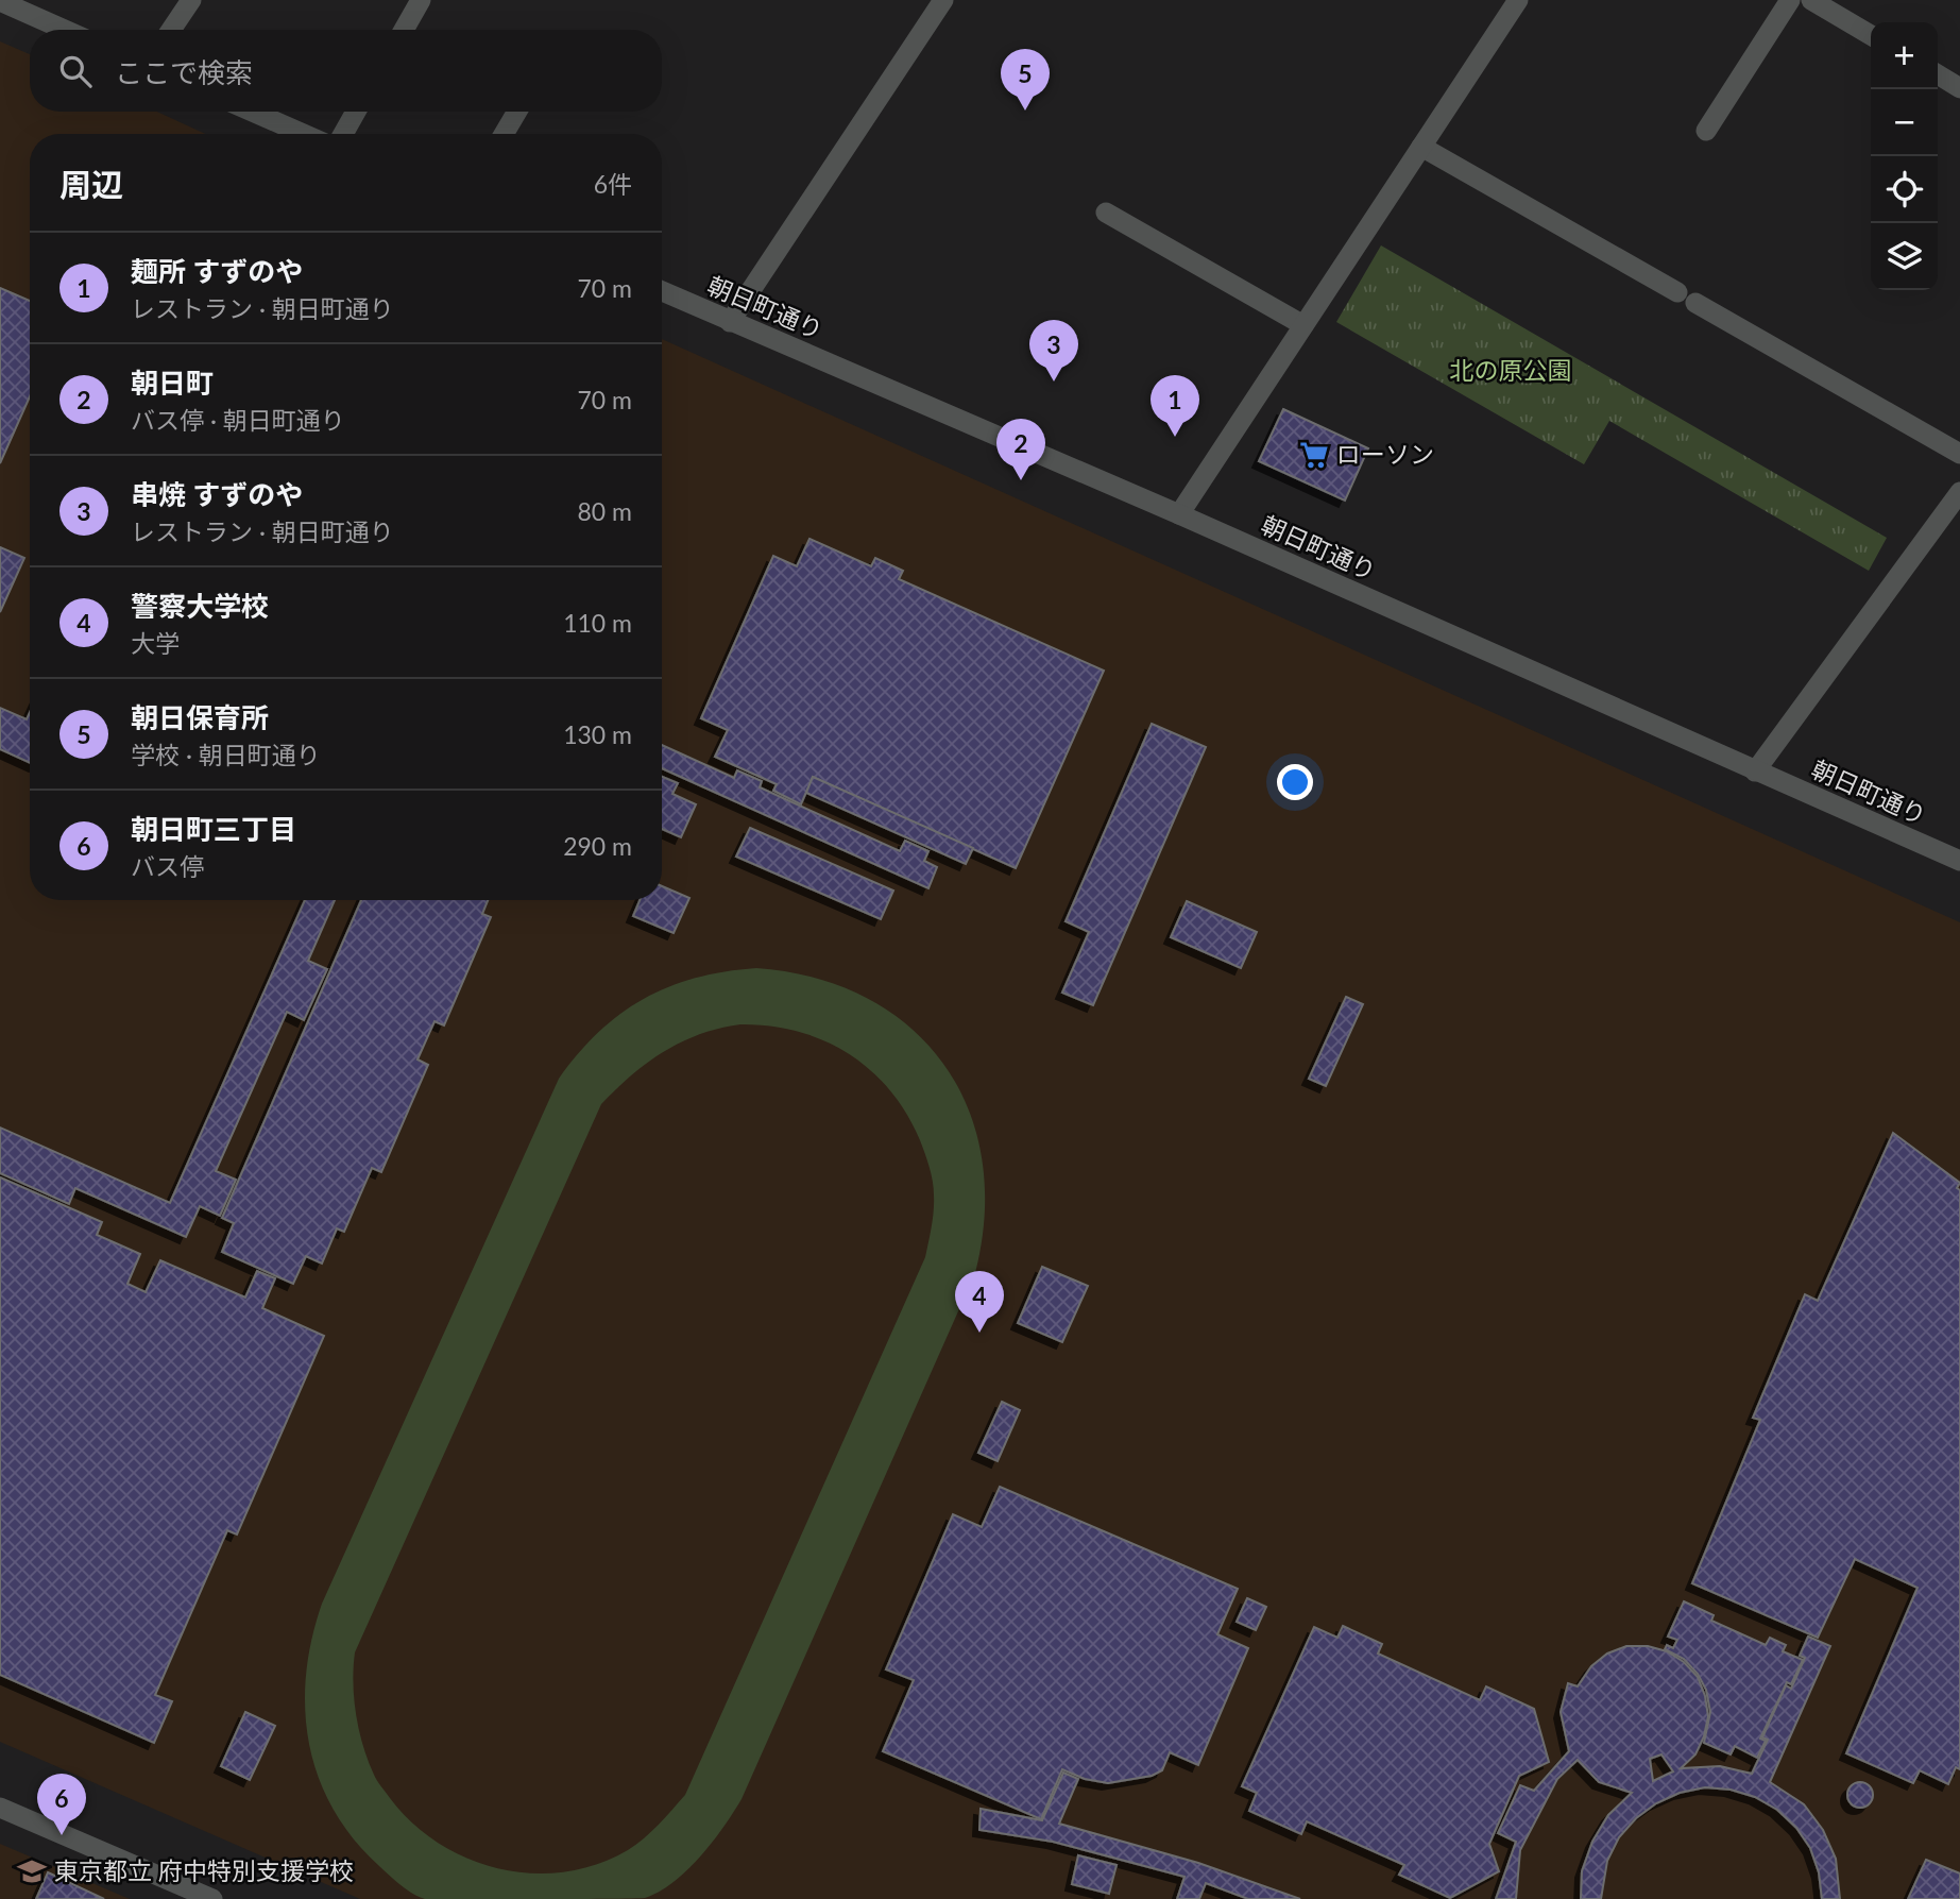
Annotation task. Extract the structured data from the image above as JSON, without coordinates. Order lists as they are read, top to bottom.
{
  "streets": {
    "street": ["朝日町通り"]
  },
  "parks": ["北の原公園"],
  "places": {
    "supermarket": ["ローソン"],
    "school or university": ["東京都立 府中特別支援学校"]
  },
  "page": {
    "map_buttons": ["+", "−"],
    "search": "ここで検索",
    "pins": [
      "5",
      "3",
      "1",
      "2",
      "4",
      "6"
    ],
    "heading": ["周辺", "6件"],
    "list": [
      {
        "mark": "1",
        "name": "麺所 すずのや",
        "note": "レストラン · 朝日町通り",
        "value": "70 m"
      },
      {
        "mark": "2",
        "name": "朝日町",
        "note": "バス停 · 朝日町通り",
        "value": "70 m"
      },
      {
        "mark": "3",
        "name": "串焼 すずのや",
        "note": "レストラン · 朝日町通り",
        "value": "80 m"
      },
      {
        "mark": "4",
        "name": "警察大学校",
        "note": "大学",
        "value": "110 m"
      },
      {
        "mark": "5",
        "name": "朝日保育所",
        "note": "学校 · 朝日町通り",
        "value": "130 m"
      },
      {
        "mark": "6",
        "name": "朝日町三丁目",
        "note": "バス停",
        "value": "290 m"
      }
    ]
  }
}
